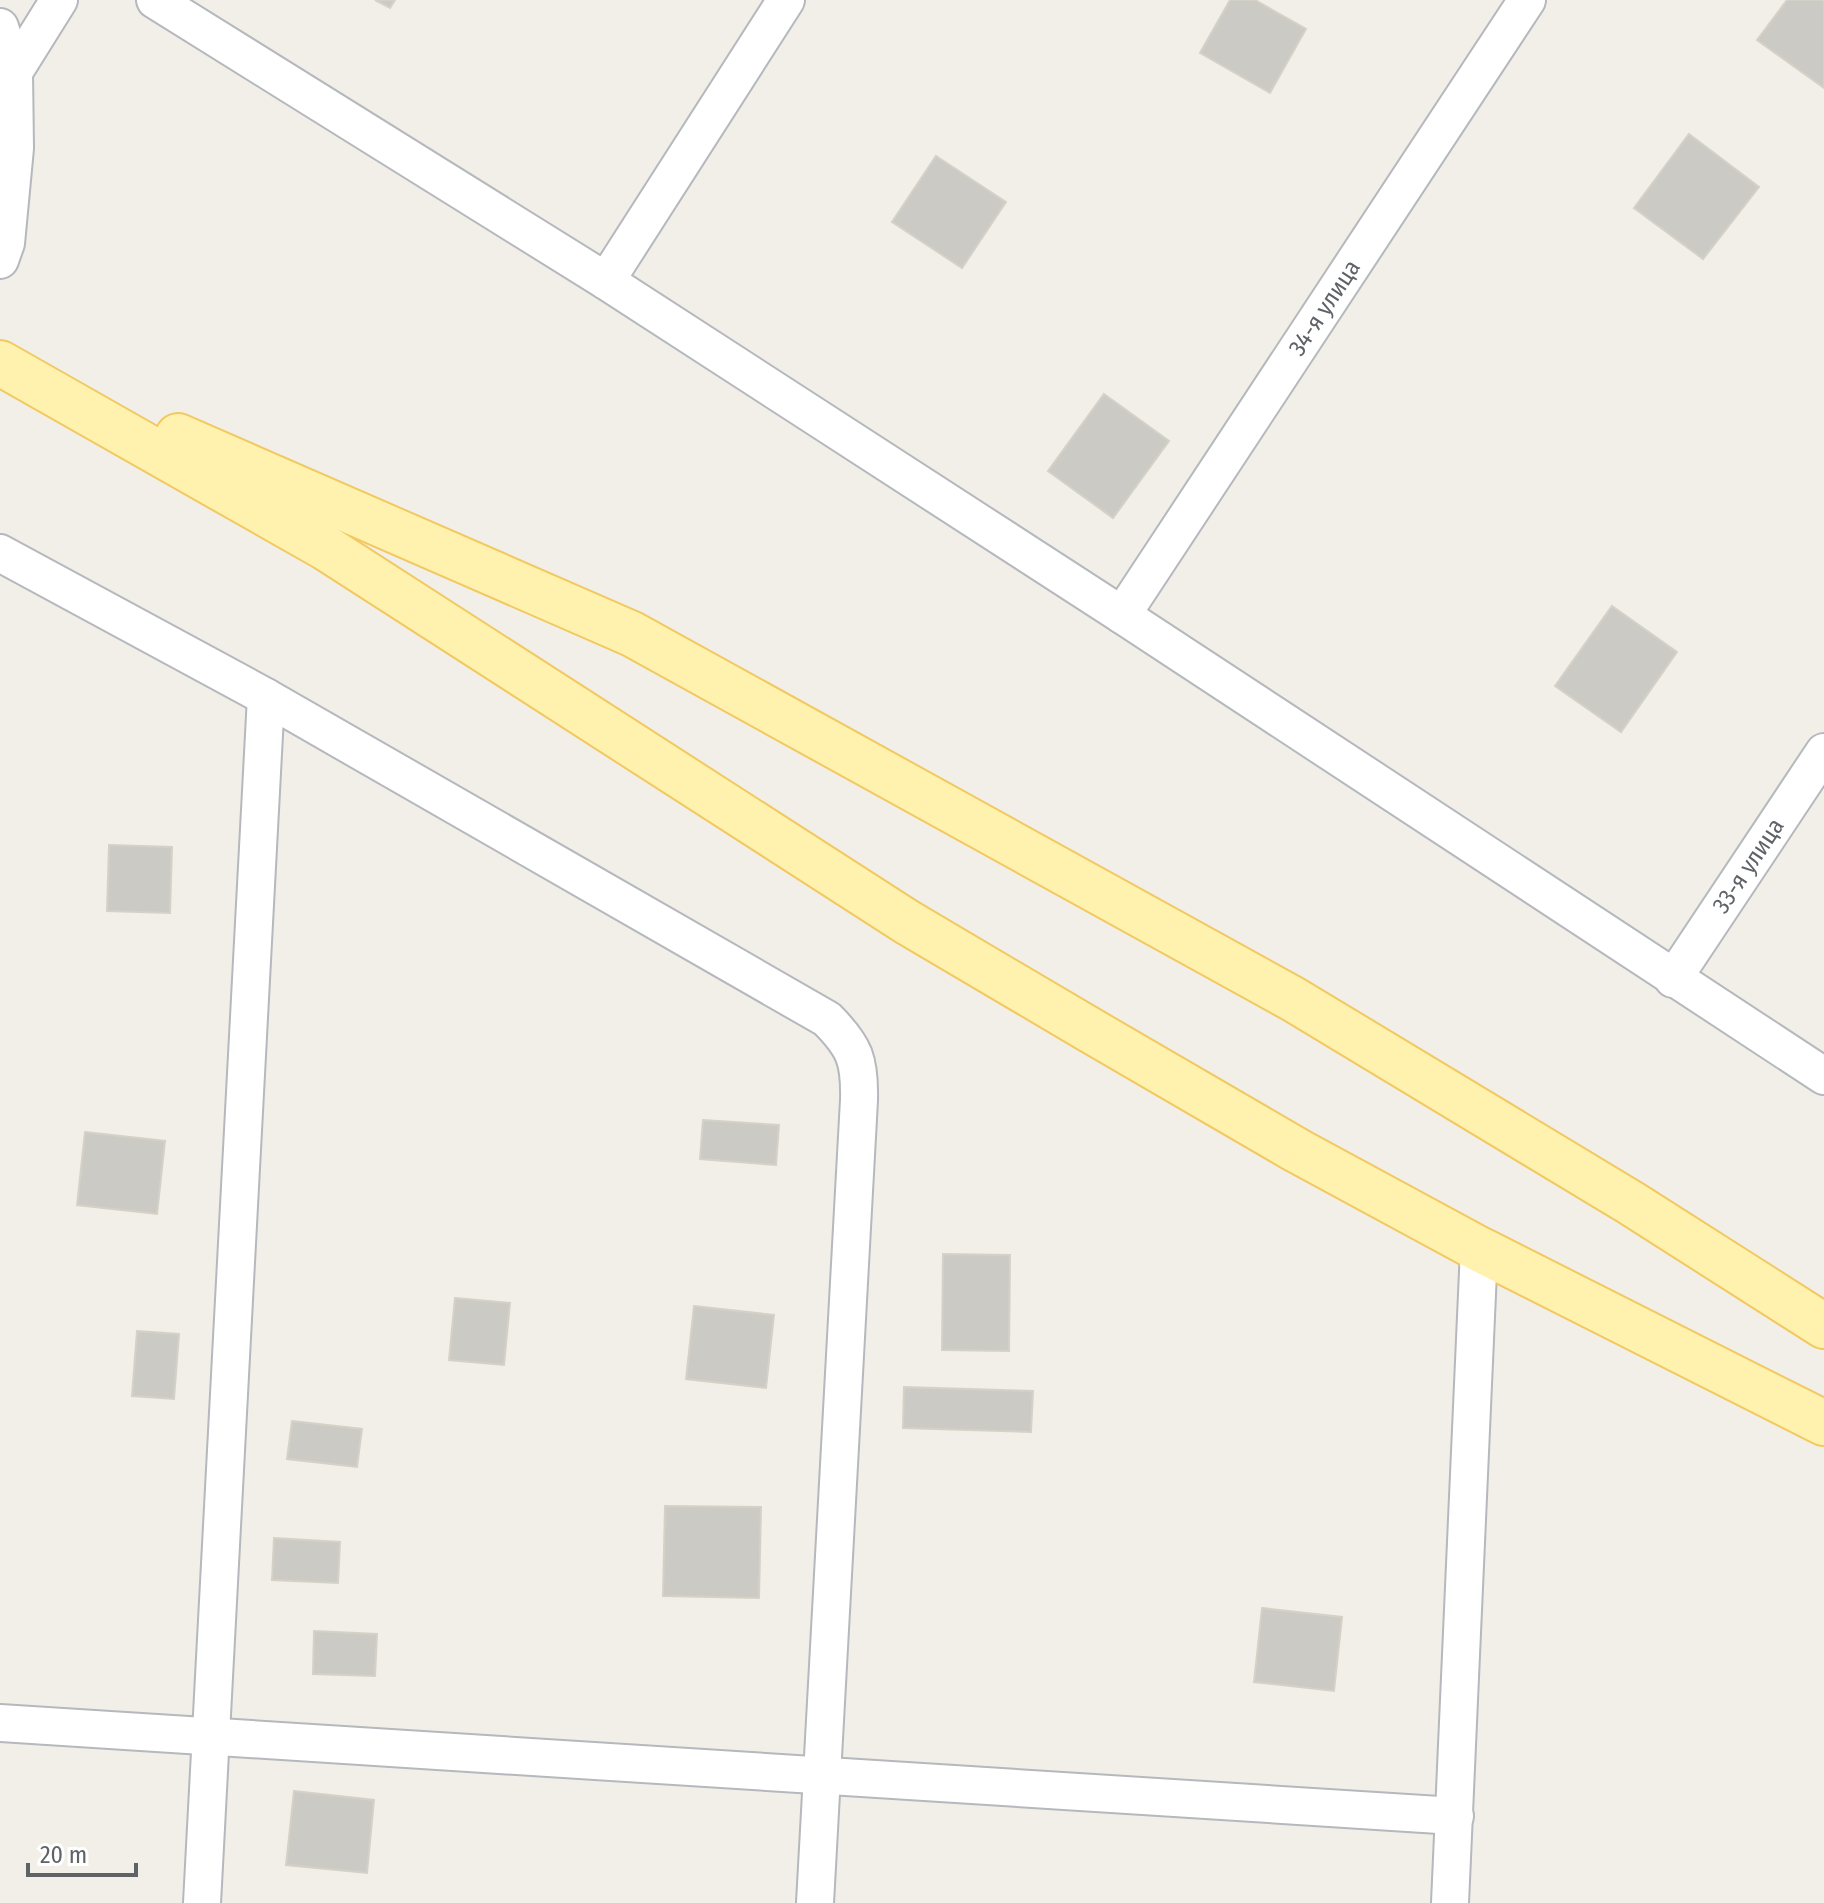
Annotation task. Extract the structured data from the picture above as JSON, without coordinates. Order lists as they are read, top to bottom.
{
  "streets": {
    "street": ["34-я улица", "33-я улица"]
  },
  "scale_bar": "20 m"
}
